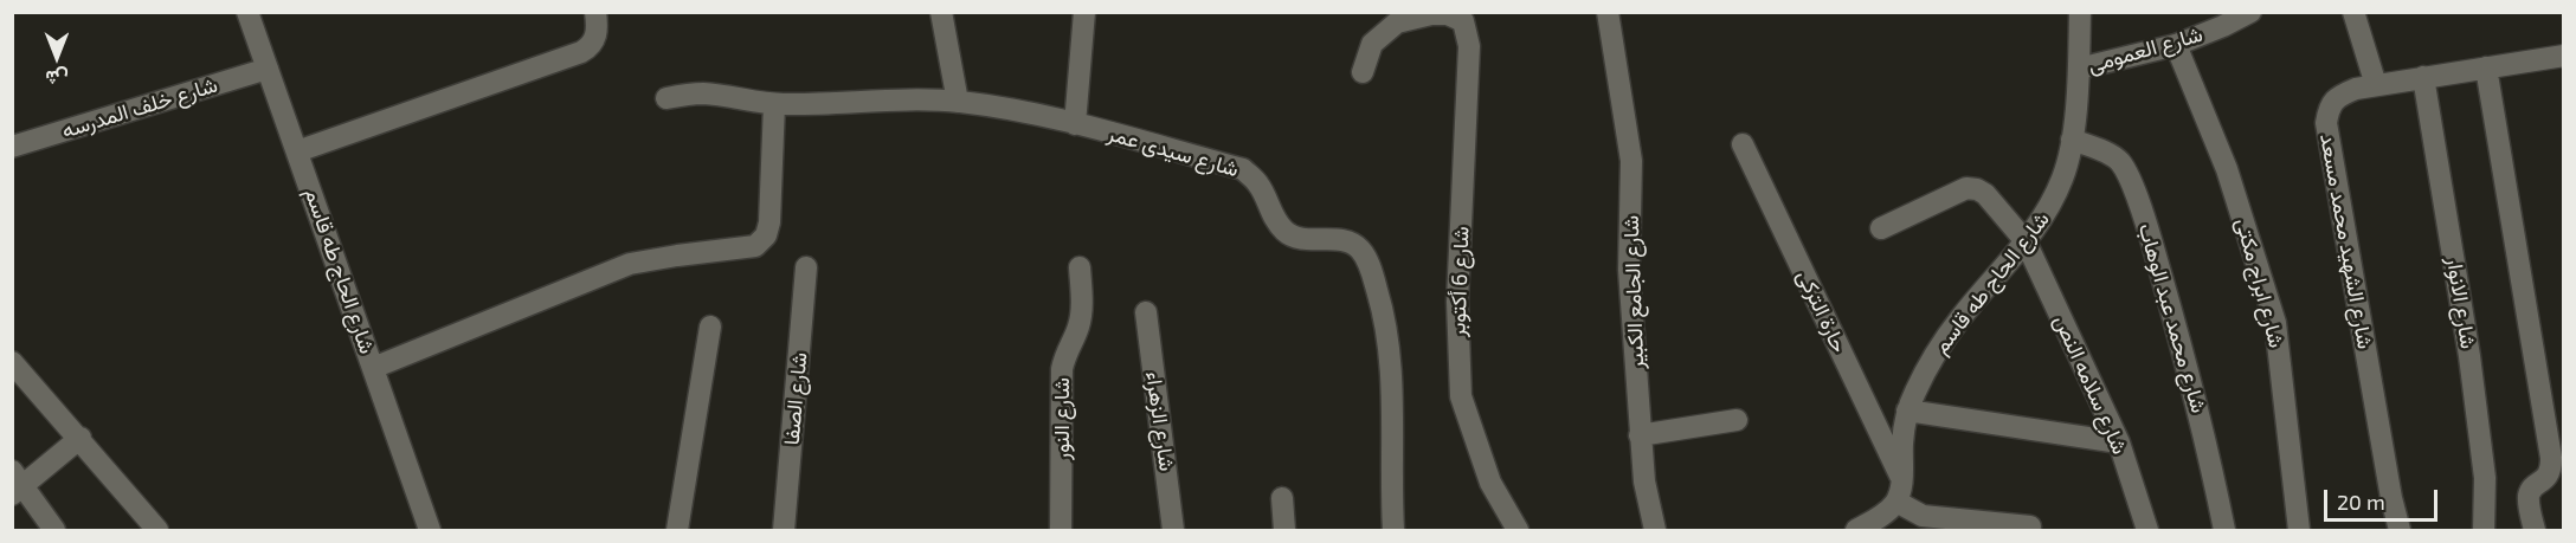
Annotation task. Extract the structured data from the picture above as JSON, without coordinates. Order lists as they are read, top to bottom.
{
  "streets": {
    "street": [
      "شارع العمومى",
      "شارع خلف المدرسه",
      "شارع سيدى عمر",
      "شارع الشهيد محمد مسعد",
      "شارع الحاج طه قاسم",
      "شارع 6 أكتوبر",
      "شارع ابراج مكتى",
      "شارع الجامع الكبير",
      "شارع الانوار",
      "حارة التركى",
      "شارع محمد عبد الوهاب",
      "شارع سلامه النص",
      "شارع الصفا",
      "شارع النور",
      "شارع الزهراء"
    ]
  },
  "crossings": [
    ["شارع العمومى", "شارع الحاج طه قاسم"],
    ["شارع العمومى", "شارع ابراج مكتى"],
    ["شارع خلف المدرسه", "شارع الحاج طه قاسم"],
    ["شارع الشهيد محمد مسعد", "شارع الانوار"],
    ["شارع الحاج طه قاسم", "حارة التركى"],
    ["شارع الحاج طه قاسم", "شارع محمد عبد الوهاب"],
    ["شارع الحاج طه قاسم", "شارع سلامه النص"]
  ],
  "scale_bar": "20 m",
  "north": "bottom"
}
